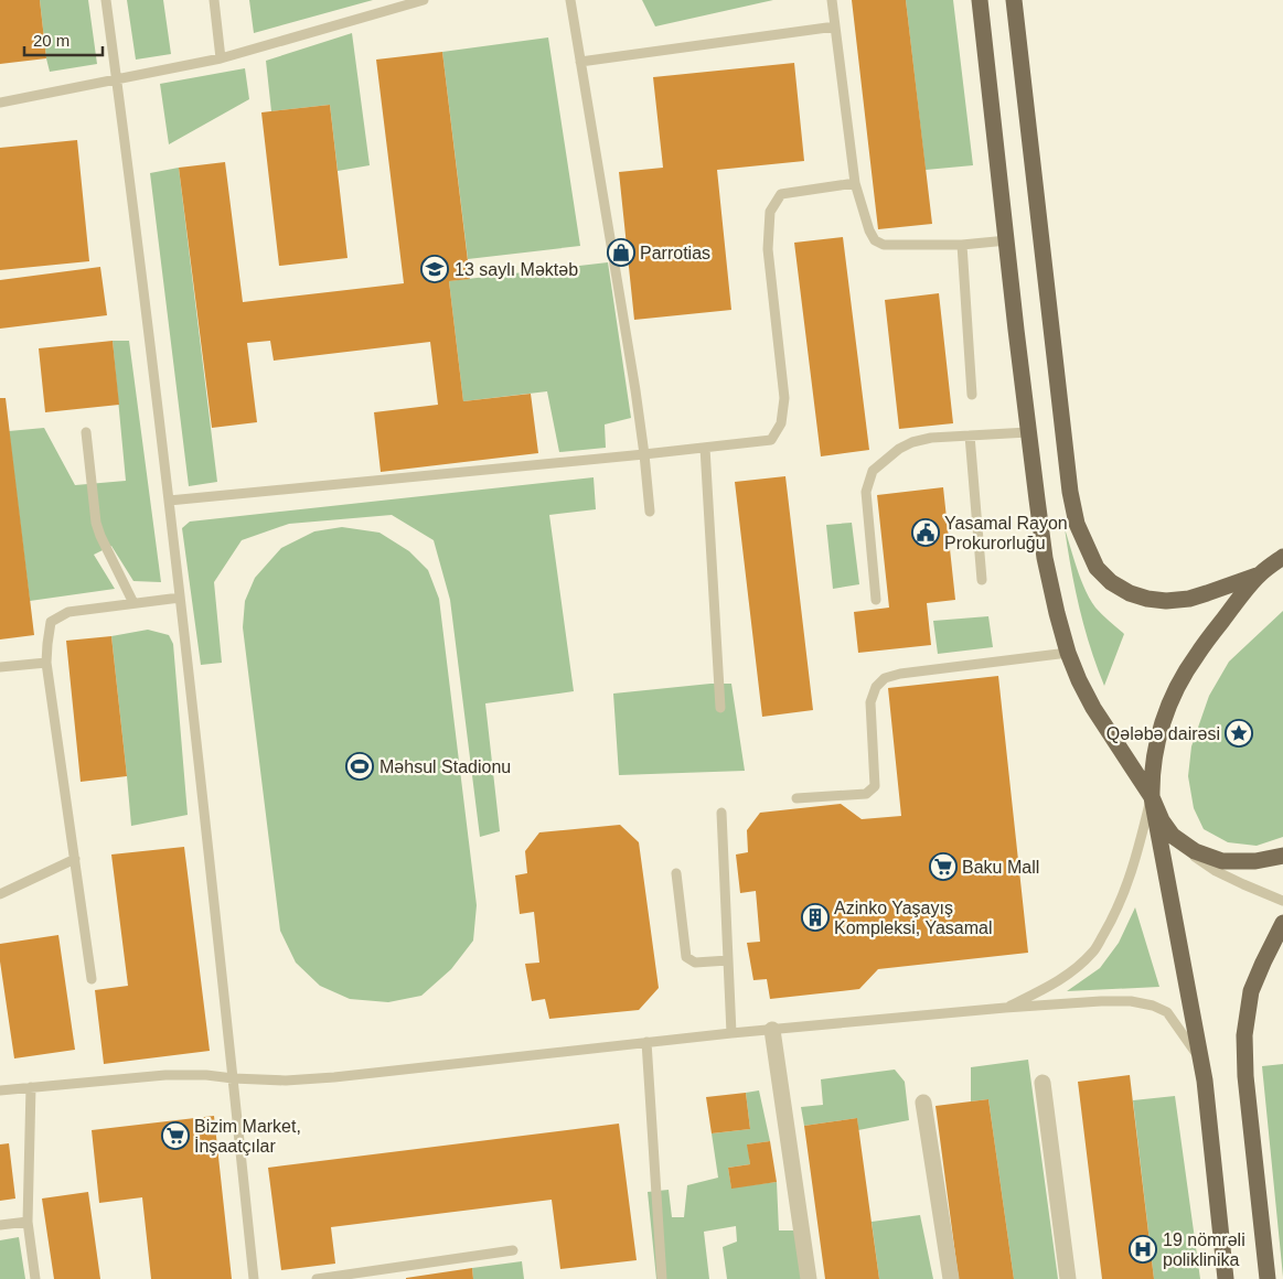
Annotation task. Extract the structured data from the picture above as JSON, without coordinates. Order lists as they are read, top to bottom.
{
  "places": {
    "shop": ["Parrotias"],
    "school or university": ["13 saylı Məktəb"],
    "public building": ["Yasamal Rayon Prokurorluğu"],
    "place": ["Qələbə dairəsi"],
    "sports": ["Məhsul Stadionu"],
    "supermarket": ["Baku Mall", "Bizim Market, İnşaatçılar"],
    "building": ["Azinko Yaşayış Kompleksi, Yasamal"],
    "hospital": ["19 nömrəli poliklinika"]
  },
  "scale_bar": "20 m"
}
